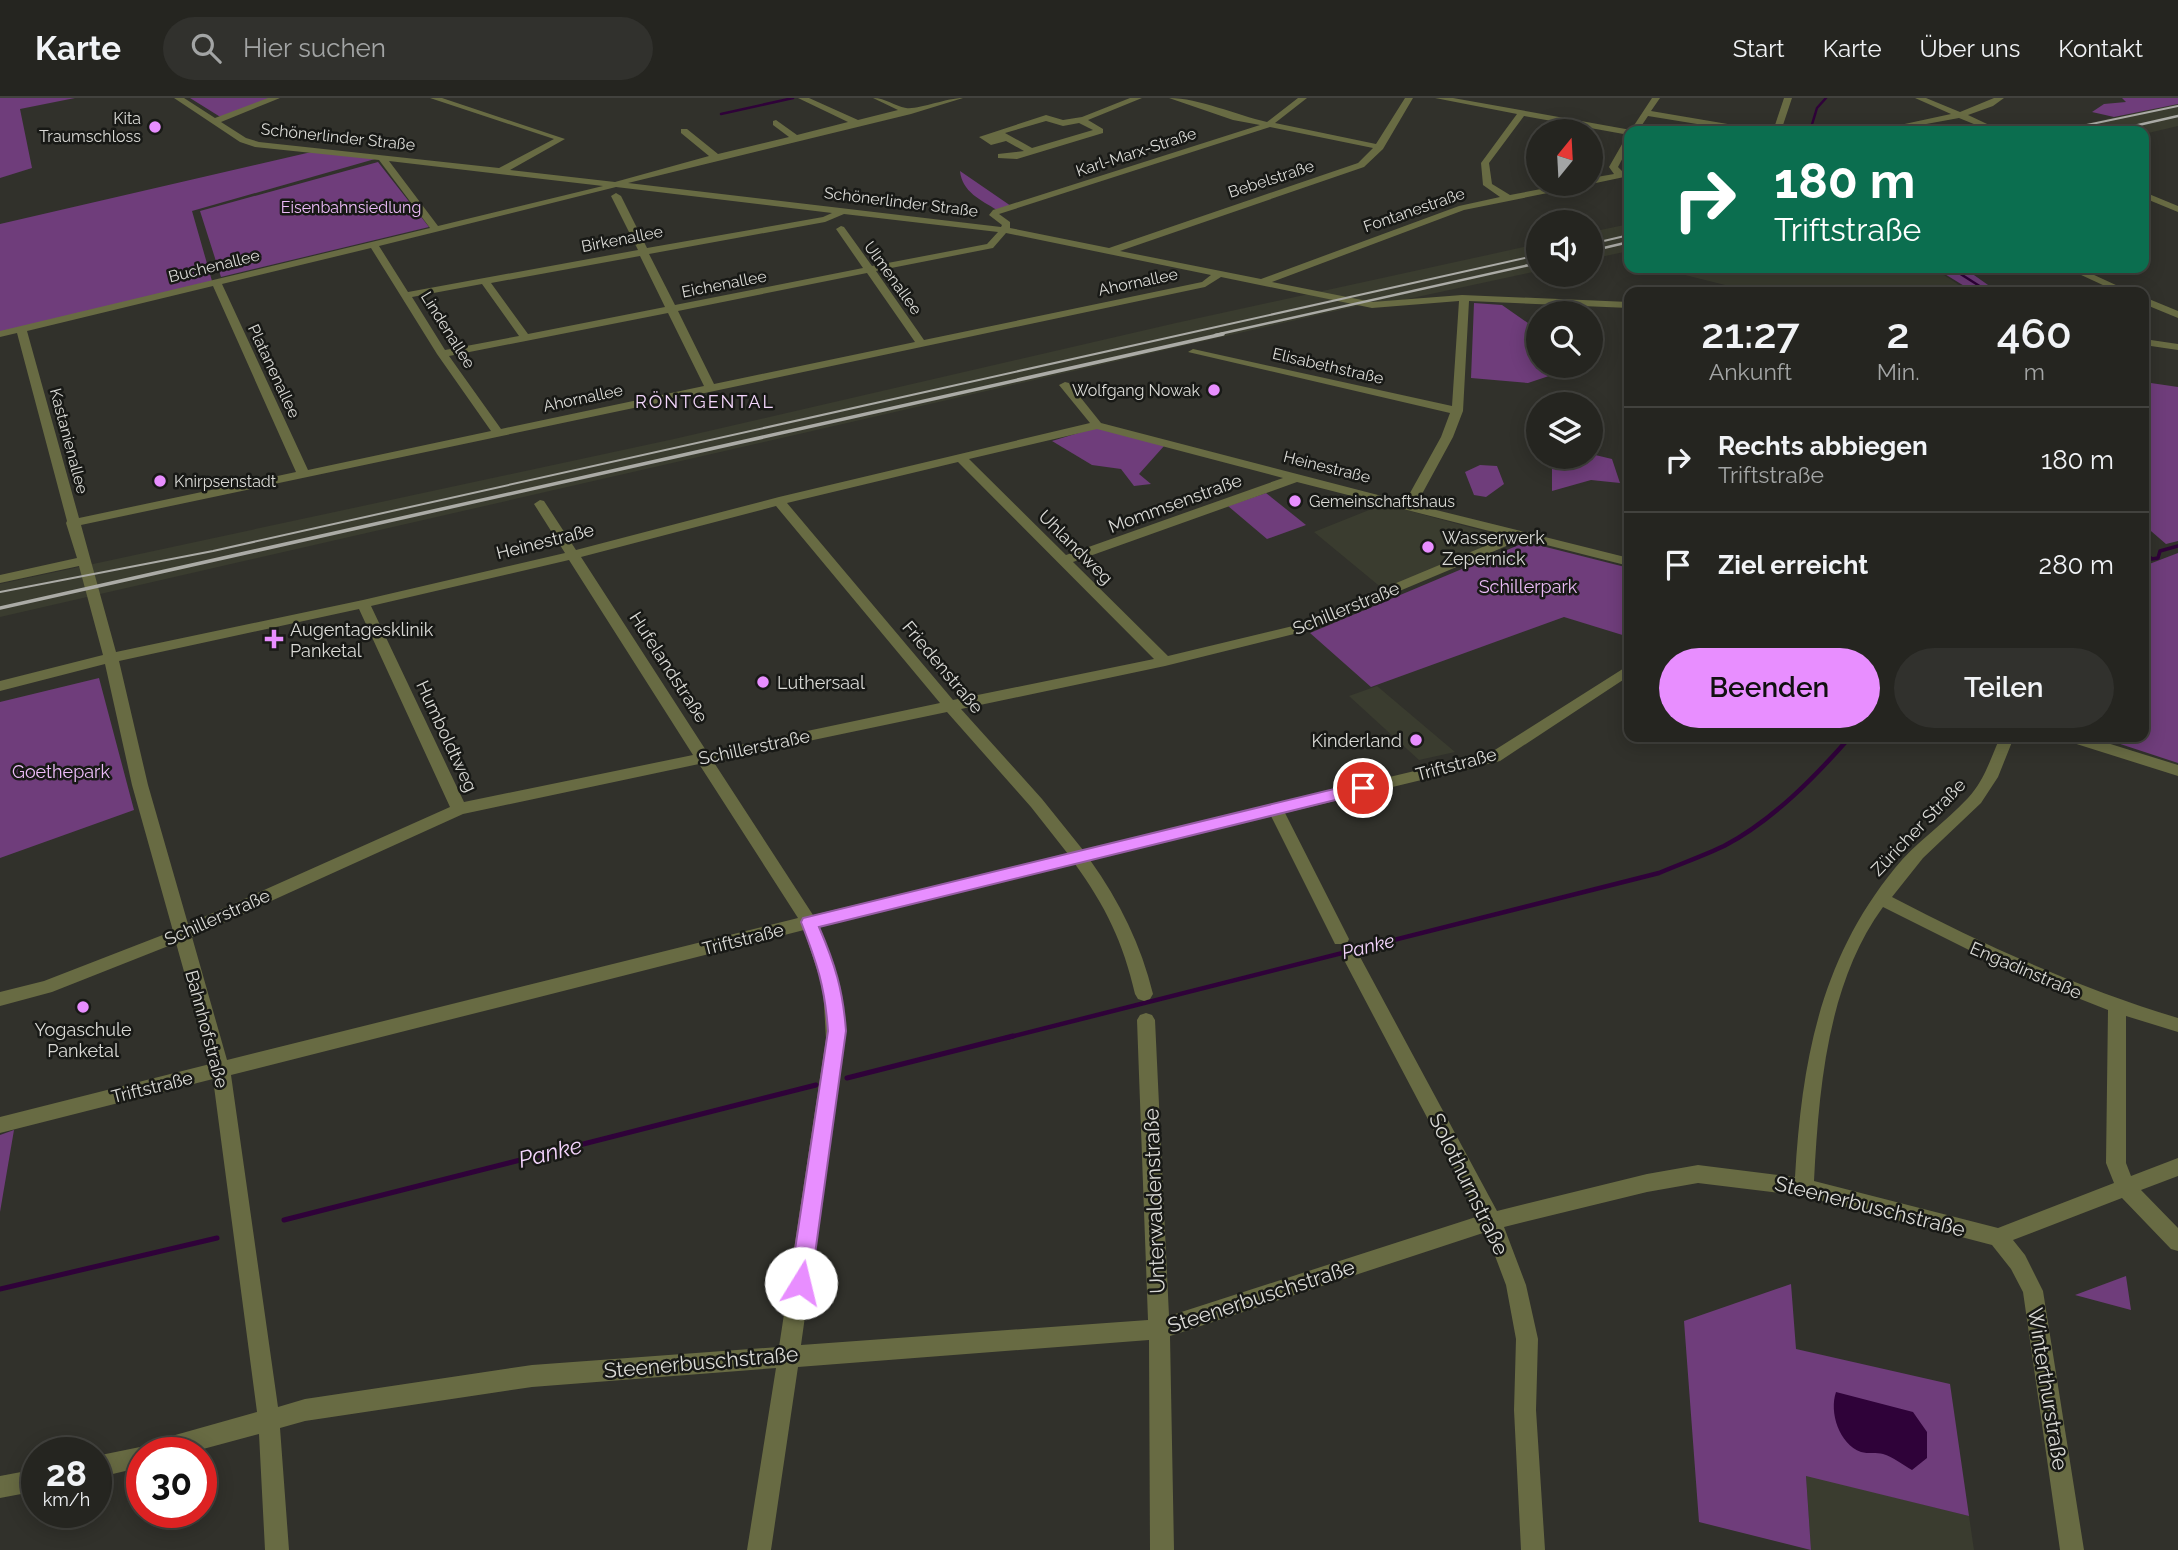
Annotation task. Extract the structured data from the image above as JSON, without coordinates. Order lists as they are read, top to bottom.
{
  "streets": {
    "street": [
      "Schönerlinder Straße",
      "Karl-Marx-Straße",
      "Bebelstraße",
      "Fontanestraße",
      "Birkenallee",
      "Buchenallee",
      "Ulmenallee",
      "Ahornallee",
      "Eichenallee",
      "Lindenallee",
      "Elisabethstraße",
      "Platanenallee",
      "Kastanienallee",
      "Heinestraße",
      "Mommsenstraße",
      "Uhlandweg",
      "Schillerstraße",
      "Hufelandstraße",
      "Friedenstraße",
      "Humboldtweg",
      "Triftstraße",
      "Züricher Straße",
      "Engadinstraße",
      "Bahnhofstraße",
      "Solothurnstraße",
      "Unterwaldenstraße",
      "Steenerbuschstraße",
      "Winterthurstraße"
    ]
  },
  "crossings": [
    ["Schönerlinder Straße", "Karl-Marx-Straße"],
    ["Schönerlinder Straße", "Bebelstraße"],
    ["Schönerlinder Straße", "Fontanestraße"],
    ["Schönerlinder Straße", "Birkenallee"],
    ["Schönerlinder Straße", "Buchenallee"],
    ["Schönerlinder Straße", "Ahornallee"],
    ["Schönerlinder Straße", "Eichenallee"],
    ["Karl-Marx-Straße", "Eichenallee"],
    ["Birkenallee", "Lindenallee"],
    ["Buchenallee", "Lindenallee"],
    ["Buchenallee", "Platanenallee"],
    ["Buchenallee", "Kastanienallee"],
    ["Ulmenallee", "Ahornallee"],
    ["Ulmenallee", "Eichenallee"],
    ["Ahornallee", "Lindenallee"],
    ["Ahornallee", "Platanenallee"],
    ["Ahornallee", "Kastanienallee"],
    ["Eichenallee", "Lindenallee"],
    ["Kastanienallee", "Bahnhofstraße"],
    ["Heinestraße", "Mommsenstraße"],
    ["Heinestraße", "Uhlandweg"],
    ["Heinestraße", "Schillerstraße"],
    ["Heinestraße", "Hufelandstraße"],
    ["Heinestraße", "Friedenstraße"],
    ["Heinestraße", "Humboldtweg"],
    ["Heinestraße", "Bahnhofstraße"],
    ["Mommsenstraße", "Uhlandweg"],
    ["Uhlandweg", "Schillerstraße"],
    ["Schillerstraße", "Hufelandstraße"],
    ["Schillerstraße", "Friedenstraße"],
    ["Schillerstraße", "Humboldtweg"],
    ["Schillerstraße", "Bahnhofstraße"],
    ["Hufelandstraße", "Triftstraße"],
    ["Hufelandstraße", "Steenerbuschstraße"],
    ["Friedenstraße", "Triftstraße"],
    ["Triftstraße", "Bahnhofstraße"],
    ["Züricher Straße", "Engadinstraße"],
    ["Züricher Straße", "Steenerbuschstraße"],
    ["Bahnhofstraße", "Steenerbuschstraße"],
    ["Solothurnstraße", "Steenerbuschstraße"],
    ["Unterwaldenstraße", "Steenerbuschstraße"],
    ["Steenerbuschstraße", "Winterthurstraße"]
  ],
  "districts": ["RÖNTGENTAL"],
  "water": ["Panke"],
  "parks": ["Eisenbahnsiedlung", "Schillerpark", "Goethepark"],
  "places": {
    "other": [
      "Kita Traumschloss",
      "Wolfgang Nowak",
      "Knirpsenstadt",
      "Gemeinschaftshaus",
      "Wasserwerk Zepernick",
      "Luthersaal",
      "Kinderland",
      "Yogaschule Panketal"
    ],
    "health": ["Augentagesklinik Panketal"]
  },
  "north": "top",
  "page": {
    "header": "Karte",
    "search": "Hier suchen",
    "nav": [
      "Start",
      "Karte",
      "Über uns",
      "Kontakt"
    ],
    "turn": ["180 m", "Triftstraße"],
    "eta": [
      "21:27",
      "Ankunft",
      "2",
      "Min.",
      "460",
      "m"
    ],
    "list": [
      {
        "name": "Rechts abbiegen",
        "note": "Triftstraße",
        "value": "180 m"
      },
      {
        "name": "Ziel erreicht",
        "value": "280 m"
      }
    ],
    "buttons": ["Beenden", "Teilen"],
    "speed": "28 km/h",
    "limit": "30"
  }
}
